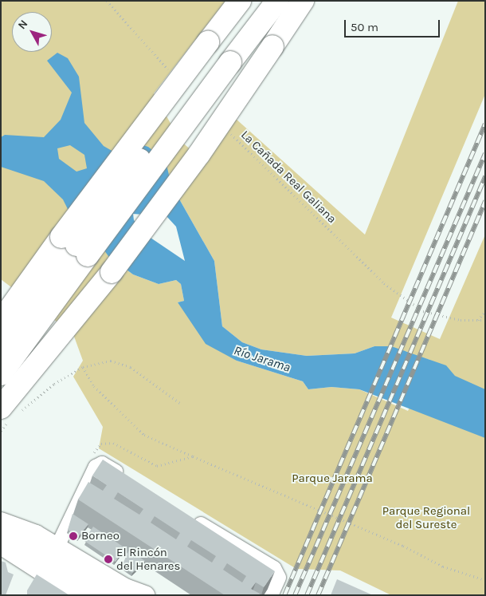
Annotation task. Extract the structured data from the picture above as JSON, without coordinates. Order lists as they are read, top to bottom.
{
  "streets": {
    "path": ["La Cañada Real Galiana"]
  },
  "water": ["Río Jarama"],
  "parks": ["Parque Jarama", "Parque Regional del Sureste"],
  "places": ["Borneo", "El Rincón del Henares"],
  "scale_bar": "50 m",
  "north": "top left"
}
